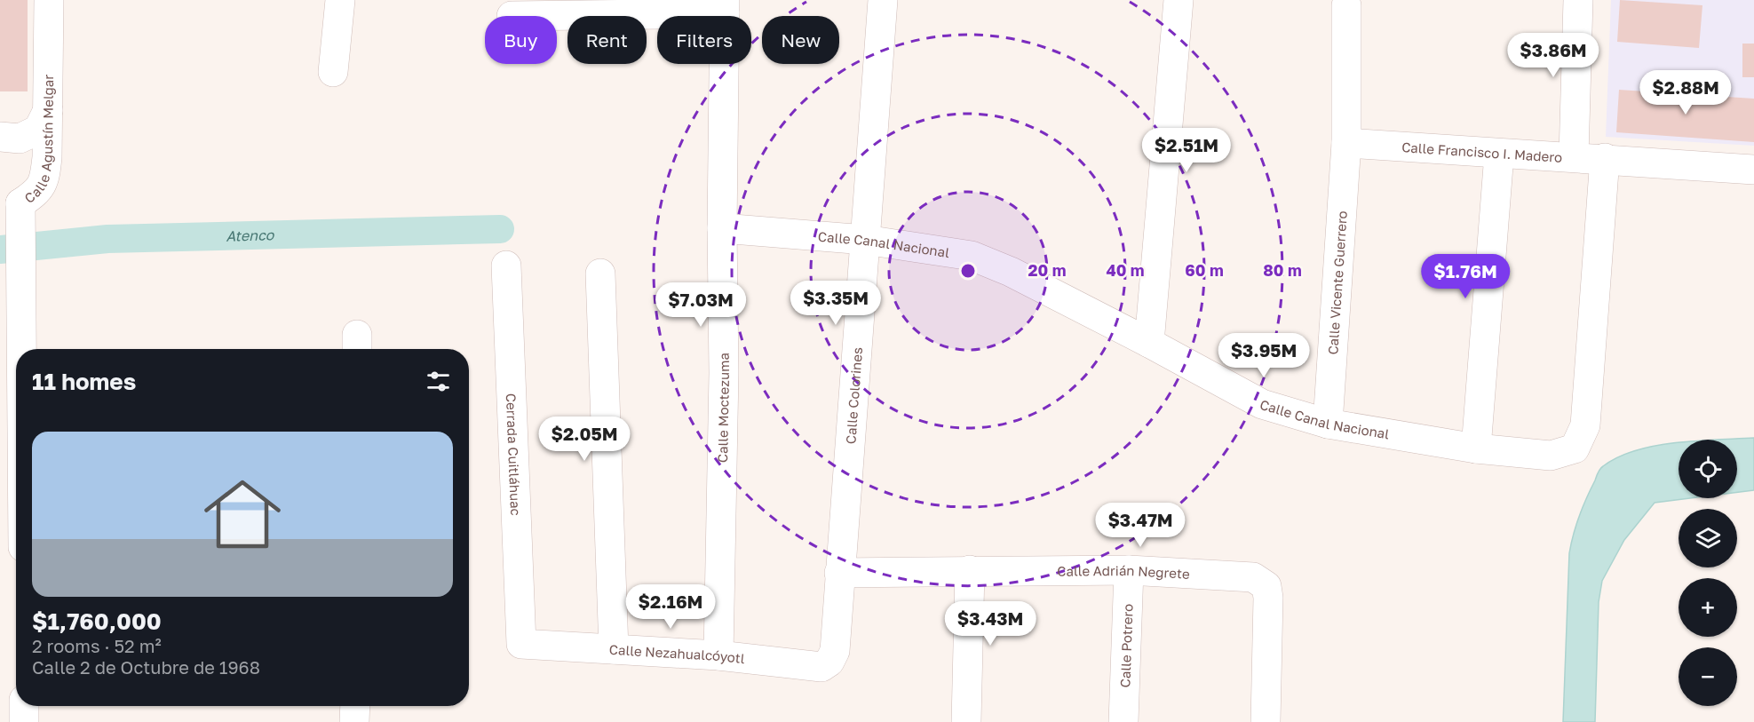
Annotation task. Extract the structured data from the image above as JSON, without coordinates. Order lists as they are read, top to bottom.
{
  "streets": {
    "street": [
      "Calle Agustín Melgar",
      "Calle Francisco I. Madero",
      "Calle Canal Nacional",
      "Calle Vicente Guerrero",
      "Calle Colorines",
      "Calle Moctezuma",
      "Cerrada Cuitláhuac",
      "Calle Adrián Negrete",
      "Calle Potrero",
      "Calle Nezahualcóyotl"
    ]
  },
  "crossings": [
    ["Calle Francisco I. Madero", "Calle Canal Nacional"],
    ["Calle Francisco I. Madero", "Calle Vicente Guerrero"],
    ["Calle Canal Nacional", "Calle Vicente Guerrero"],
    ["Calle Canal Nacional", "Calle Colorines"],
    ["Calle Canal Nacional", "Calle Moctezuma"],
    ["Calle Colorines", "Calle Adrián Negrete"],
    ["Calle Colorines", "Calle Nezahualcóyotl"],
    ["Calle Moctezuma", "Calle Nezahualcóyotl"],
    ["Cerrada Cuitláhuac", "Calle Nezahualcóyotl"],
    ["Calle Adrián Negrete", "Calle Potrero"]
  ],
  "water": ["Atenco"],
  "page": {
    "chip": [
      "Buy",
      "Rent",
      "Filters",
      "New"
    ],
    "price": [
      "$3.86M",
      "$2.88M",
      "$2.51M",
      "$1.76M",
      "$3.35M",
      "$7.03M",
      "$3.95M",
      "$2.05M",
      "$3.47M",
      "$2.16M",
      "$3.43M"
    ],
    "heading": "11 homes",
    "list": [
      {
        "name": "$1,760,000",
        "note": "2 rooms · 52 m² · Calle 2 de Octubre de 1968"
      }
    ],
    "map_buttons": ["+", "−"]
  },
  "rings": [
    "20 m",
    "40 m",
    "60 m",
    "80 m"
  ]
}
